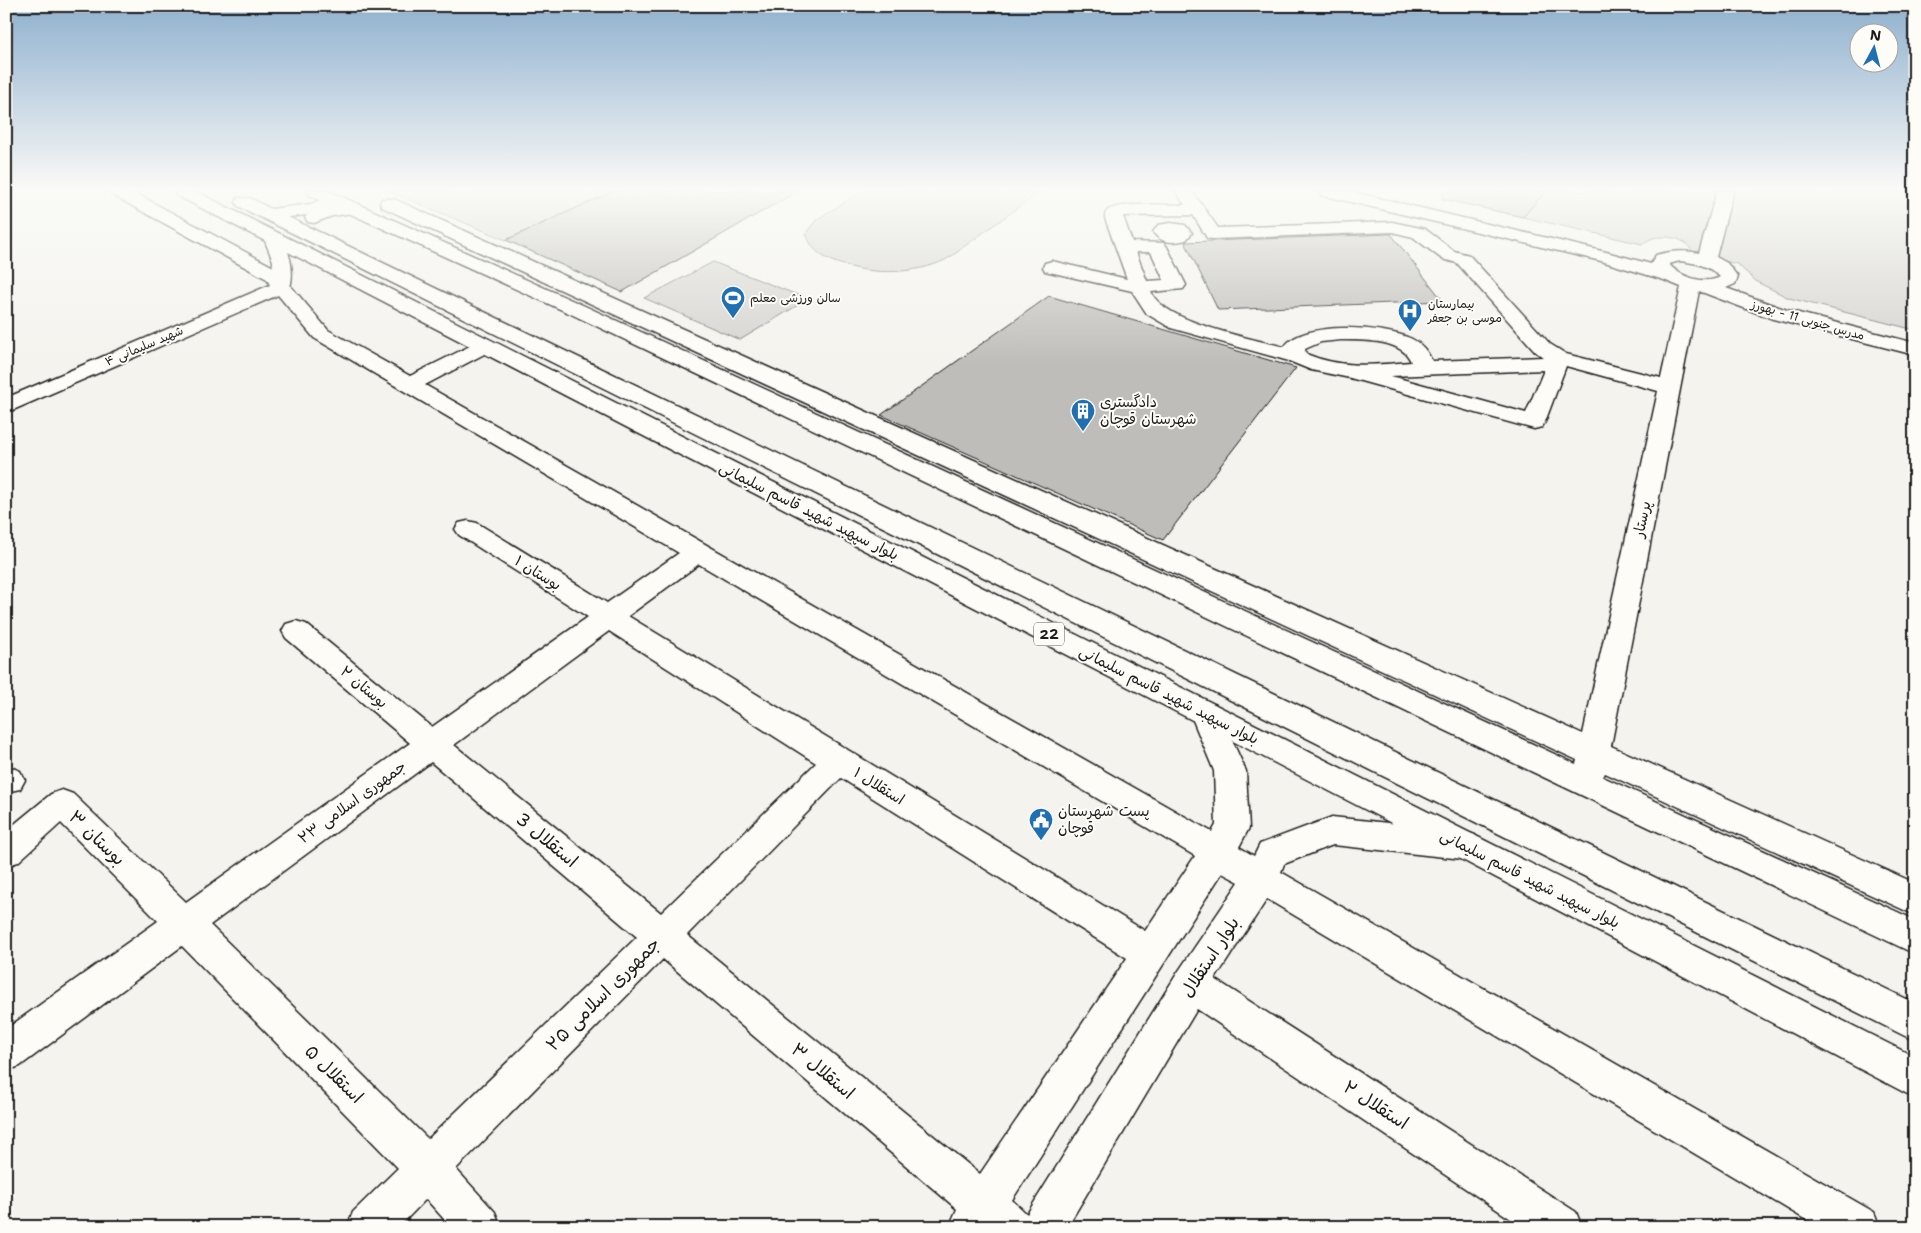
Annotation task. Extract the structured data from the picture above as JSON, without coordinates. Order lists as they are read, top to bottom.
{
  "streets": {
    "main road": [
      "مدرس جنوبی 11 - بهورز",
      "شهید سلیمانی ۴",
      "بلوار سپهبد شهید قاسم سلیمانی",
      "پرستار",
      "بوستان ۱",
      "22",
      "بوستان ۲",
      "استقلال ۱",
      "جمهوری اسلامی ۲۳",
      "بوستان ۳",
      "استقلال 3",
      "بلوار استقلال",
      "جمهوری اسلامی ۲۵",
      "استقلال ۳",
      "استقلال ۵",
      "استقلال ۲"
    ]
  },
  "crossings": [
    ["مدرس جنوبی 11 - بهورز", "پرستار"],
    ["بلوار سپهبد شهید قاسم سلیمانی", "بلوار استقلال"],
    ["بوستان ۱", "استقلال ۱"],
    ["بوستان ۱", "جمهوری اسلامی ۲۳"],
    ["بوستان ۲", "جمهوری اسلامی ۲۳"],
    ["بوستان ۲", "استقلال 3"],
    ["استقلال ۱", "جمهوری اسلامی ۲۳"],
    ["استقلال ۱", "جمهوری اسلامی ۲۵"],
    ["جمهوری اسلامی ۲۳", "بوستان ۳"],
    ["جمهوری اسلامی ۲۳", "استقلال 3"],
    ["جمهوری اسلامی ۲۳", "استقلال ۵"],
    ["بوستان ۳", "استقلال ۵"],
    ["استقلال 3", "جمهوری اسلامی ۲۵"],
    ["استقلال 3", "استقلال ۳"],
    ["بلوار استقلال", "استقلال ۲"],
    ["جمهوری اسلامی ۲۵", "استقلال ۳"],
    ["جمهوری اسلامی ۲۵", "استقلال ۵"]
  ],
  "places": {
    "sports": ["سالن ورزشی معلم"],
    "hospital": ["بیمارستان موسی بن جعفر"],
    "building": ["دادگستری شهرستان قوچان"],
    "public building": ["پست شهرستان قوچان"]
  },
  "north": "top"
}
